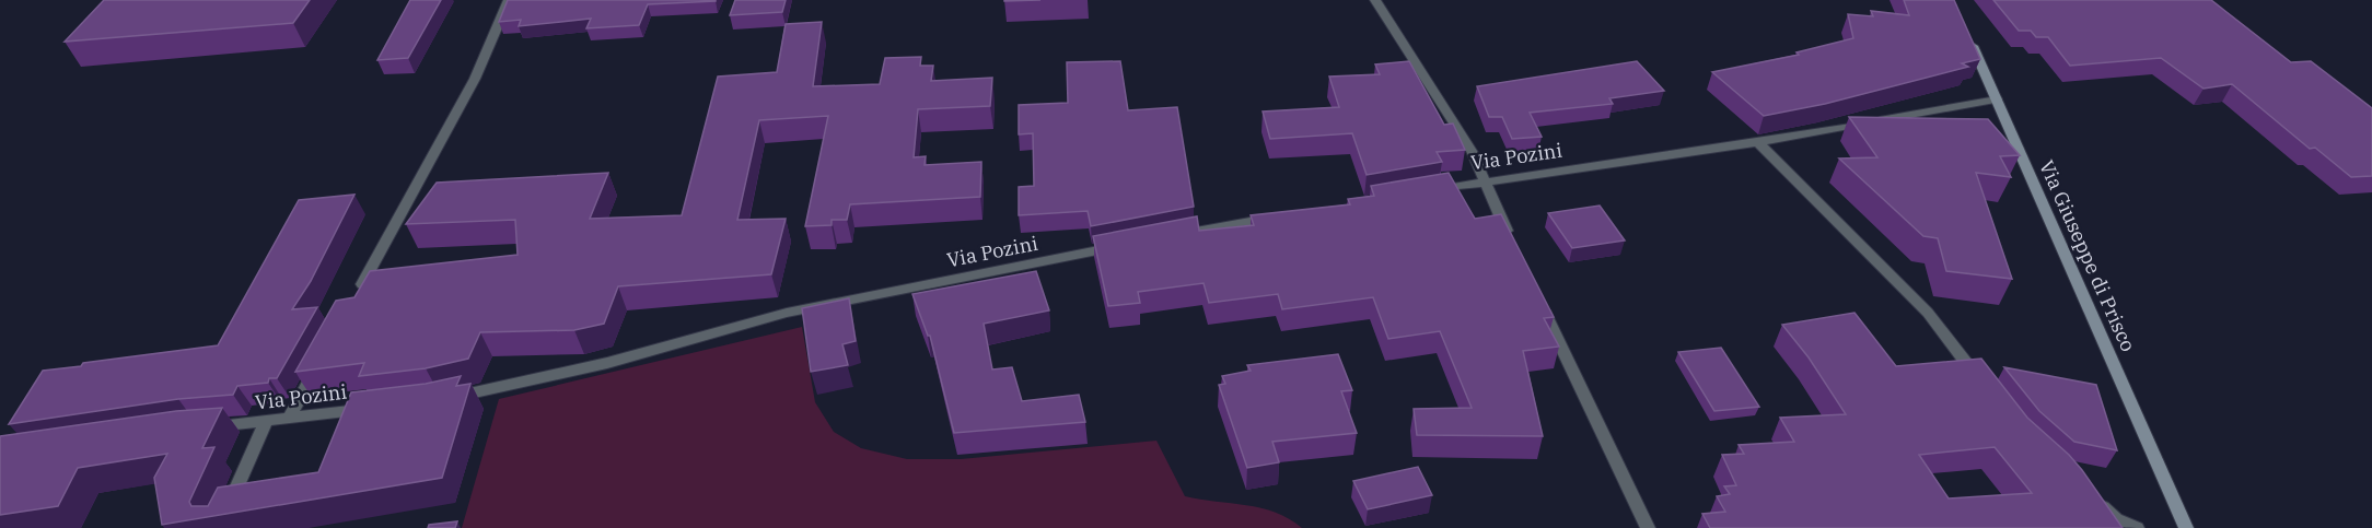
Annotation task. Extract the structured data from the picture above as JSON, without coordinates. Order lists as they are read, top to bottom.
{
  "streets": {
    "main road": ["Via Giuseppe di Prisco"],
    "street": ["Via Pozini"]
  },
  "crossings": [
    ["Via Pozini", "Via Giuseppe di Prisco"]
  ]
}
